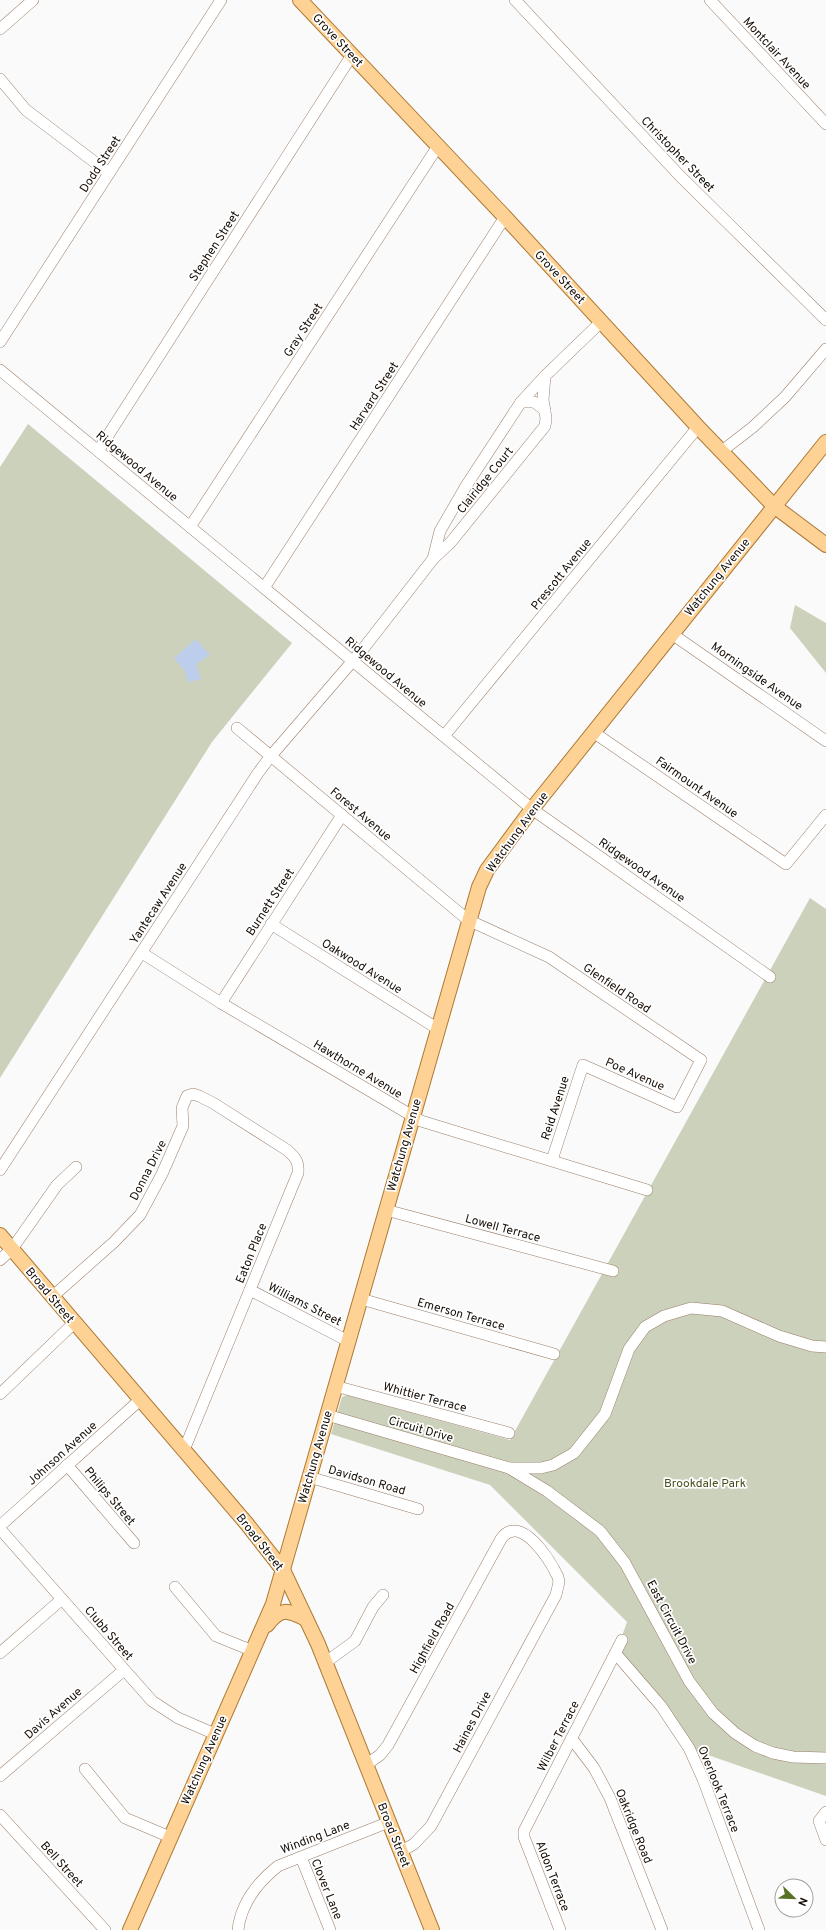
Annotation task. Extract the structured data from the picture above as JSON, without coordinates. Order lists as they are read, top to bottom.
{
  "streets": {
    "main road": ["Grove Street", "Watchung Avenue", "Broad Street"],
    "street": [
      "Montclair Avenue",
      "Christopher Street",
      "Dodd Street",
      "Stephen Street",
      "Gray Street",
      "Harvard Street",
      "Ridgewood Avenue",
      "Clairidge Court",
      "Prescott Avenue",
      "Morningside Avenue",
      "Fairmount Avenue",
      "Forest Avenue",
      "Burnett Street",
      "Yantecaw Avenue",
      "Oakwood Avenue",
      "Glenfield Road",
      "Hawthorne Avenue",
      "Poe Avenue",
      "Reid Avenue",
      "Donna Drive",
      "Lowell Terrace",
      "Eaton Place",
      "Williams Street",
      "Emerson Terrace",
      "Whittier Terrace",
      "Circuit Drive",
      "Johnson Avenue",
      "Davidson Road",
      "Philips Street",
      "East Circuit Drive",
      "Clubb Street",
      "Highfield Road",
      "Davis Avenue",
      "Haines Drive",
      "Wilber Terrace",
      "Overlook Terrace",
      "Oakridge Road",
      "Winding Lane",
      "Bell Street",
      "Aldon Terrace",
      "Clover Lane"
    ]
  },
  "crossings": [
    ["Grove Street", "Stephen Street"],
    ["Grove Street", "Gray Street"],
    ["Grove Street", "Harvard Street"],
    ["Grove Street", "Clairidge Court"],
    ["Grove Street", "Prescott Avenue"],
    ["Grove Street", "Watchung Avenue"],
    ["Stephen Street", "Ridgewood Avenue"],
    ["Gray Street", "Ridgewood Avenue"],
    ["Harvard Street", "Ridgewood Avenue"],
    ["Ridgewood Avenue", "Clairidge Court"],
    ["Ridgewood Avenue", "Prescott Avenue"],
    ["Ridgewood Avenue", "Watchung Avenue"],
    ["Ridgewood Avenue", "Yantecaw Avenue"],
    ["Clairidge Court", "Yantecaw Avenue"],
    ["Watchung Avenue", "Morningside Avenue"],
    ["Watchung Avenue", "Fairmount Avenue"],
    ["Watchung Avenue", "Forest Avenue"],
    ["Watchung Avenue", "Oakwood Avenue"],
    ["Watchung Avenue", "Glenfield Road"],
    ["Watchung Avenue", "Hawthorne Avenue"],
    ["Watchung Avenue", "Lowell Terrace"],
    ["Watchung Avenue", "Broad Street"],
    ["Watchung Avenue", "Williams Street"],
    ["Watchung Avenue", "Emerson Terrace"],
    ["Watchung Avenue", "Whittier Terrace"],
    ["Watchung Avenue", "Circuit Drive"],
    ["Watchung Avenue", "Davidson Road"],
    ["Watchung Avenue", "Clubb Street"],
    ["Forest Avenue", "Burnett Street"],
    ["Forest Avenue", "Yantecaw Avenue"],
    ["Forest Avenue", "Glenfield Road"],
    ["Burnett Street", "Oakwood Avenue"],
    ["Burnett Street", "Hawthorne Avenue"],
    ["Yantecaw Avenue", "Hawthorne Avenue"],
    ["Glenfield Road", "Poe Avenue"],
    ["Hawthorne Avenue", "Reid Avenue"],
    ["Poe Avenue", "Reid Avenue"],
    ["Donna Drive", "Eaton Place"],
    ["Donna Drive", "Broad Street"],
    ["Eaton Place", "Broad Street"],
    ["Eaton Place", "Williams Street"],
    ["Broad Street", "Johnson Avenue"],
    ["Broad Street", "Highfield Road"],
    ["Broad Street", "Haines Drive"],
    ["Broad Street", "Winding Lane"],
    ["Circuit Drive", "East Circuit Drive"],
    ["Johnson Avenue", "Philips Street"],
    ["Clubb Street", "Davis Avenue"],
    ["Highfield Road", "Haines Drive"],
    ["Wilber Terrace", "Overlook Terrace"],
    ["Wilber Terrace", "Oakridge Road"],
    ["Wilber Terrace", "Aldon Terrace"],
    ["Winding Lane", "Clover Lane"]
  ],
  "parks": ["Brookdale Park"],
  "north": "bottom right"
}
